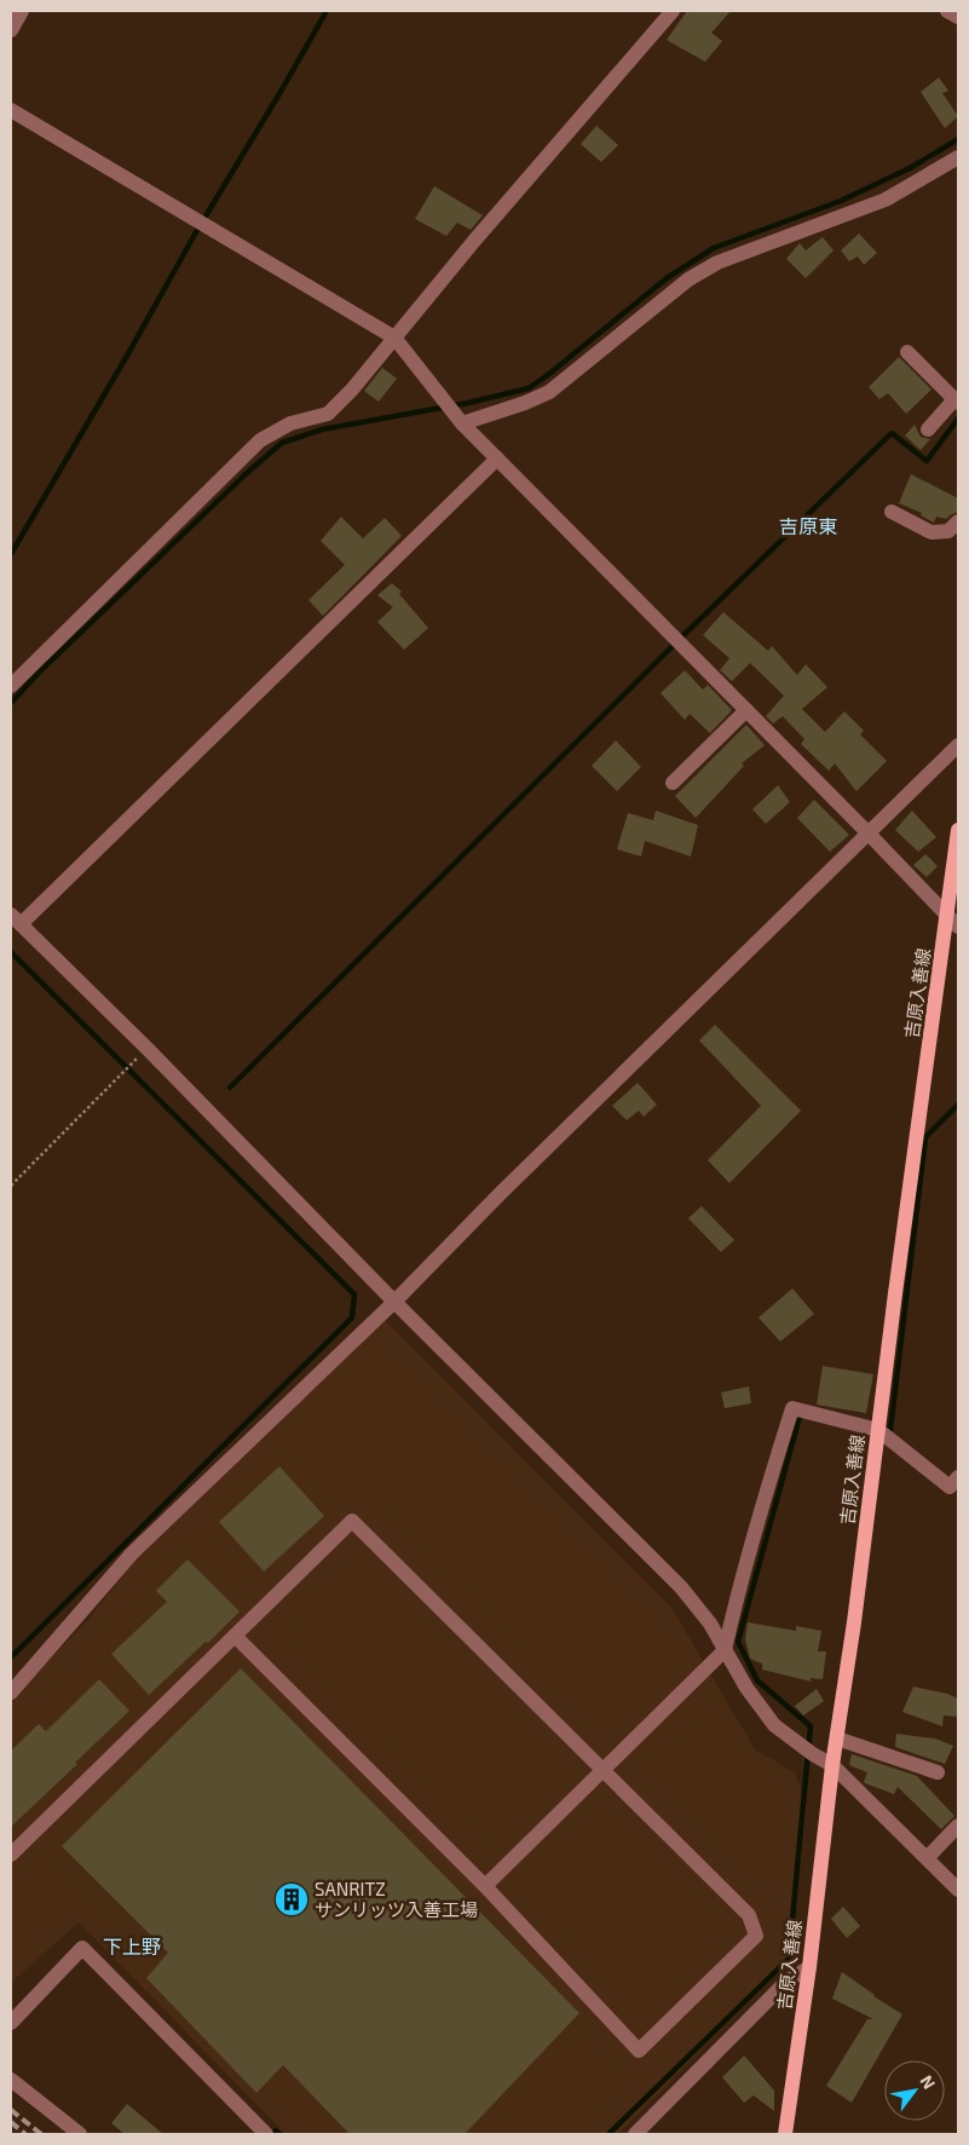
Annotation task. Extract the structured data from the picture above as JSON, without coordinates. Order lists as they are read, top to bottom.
{
  "streets": {
    "main road": ["吉原入善線"]
  },
  "districts": ["吉原東", "下上野"],
  "places": {
    "building": ["SANRITZ サンリッツ入善工場"]
  },
  "north": "top right"
}
